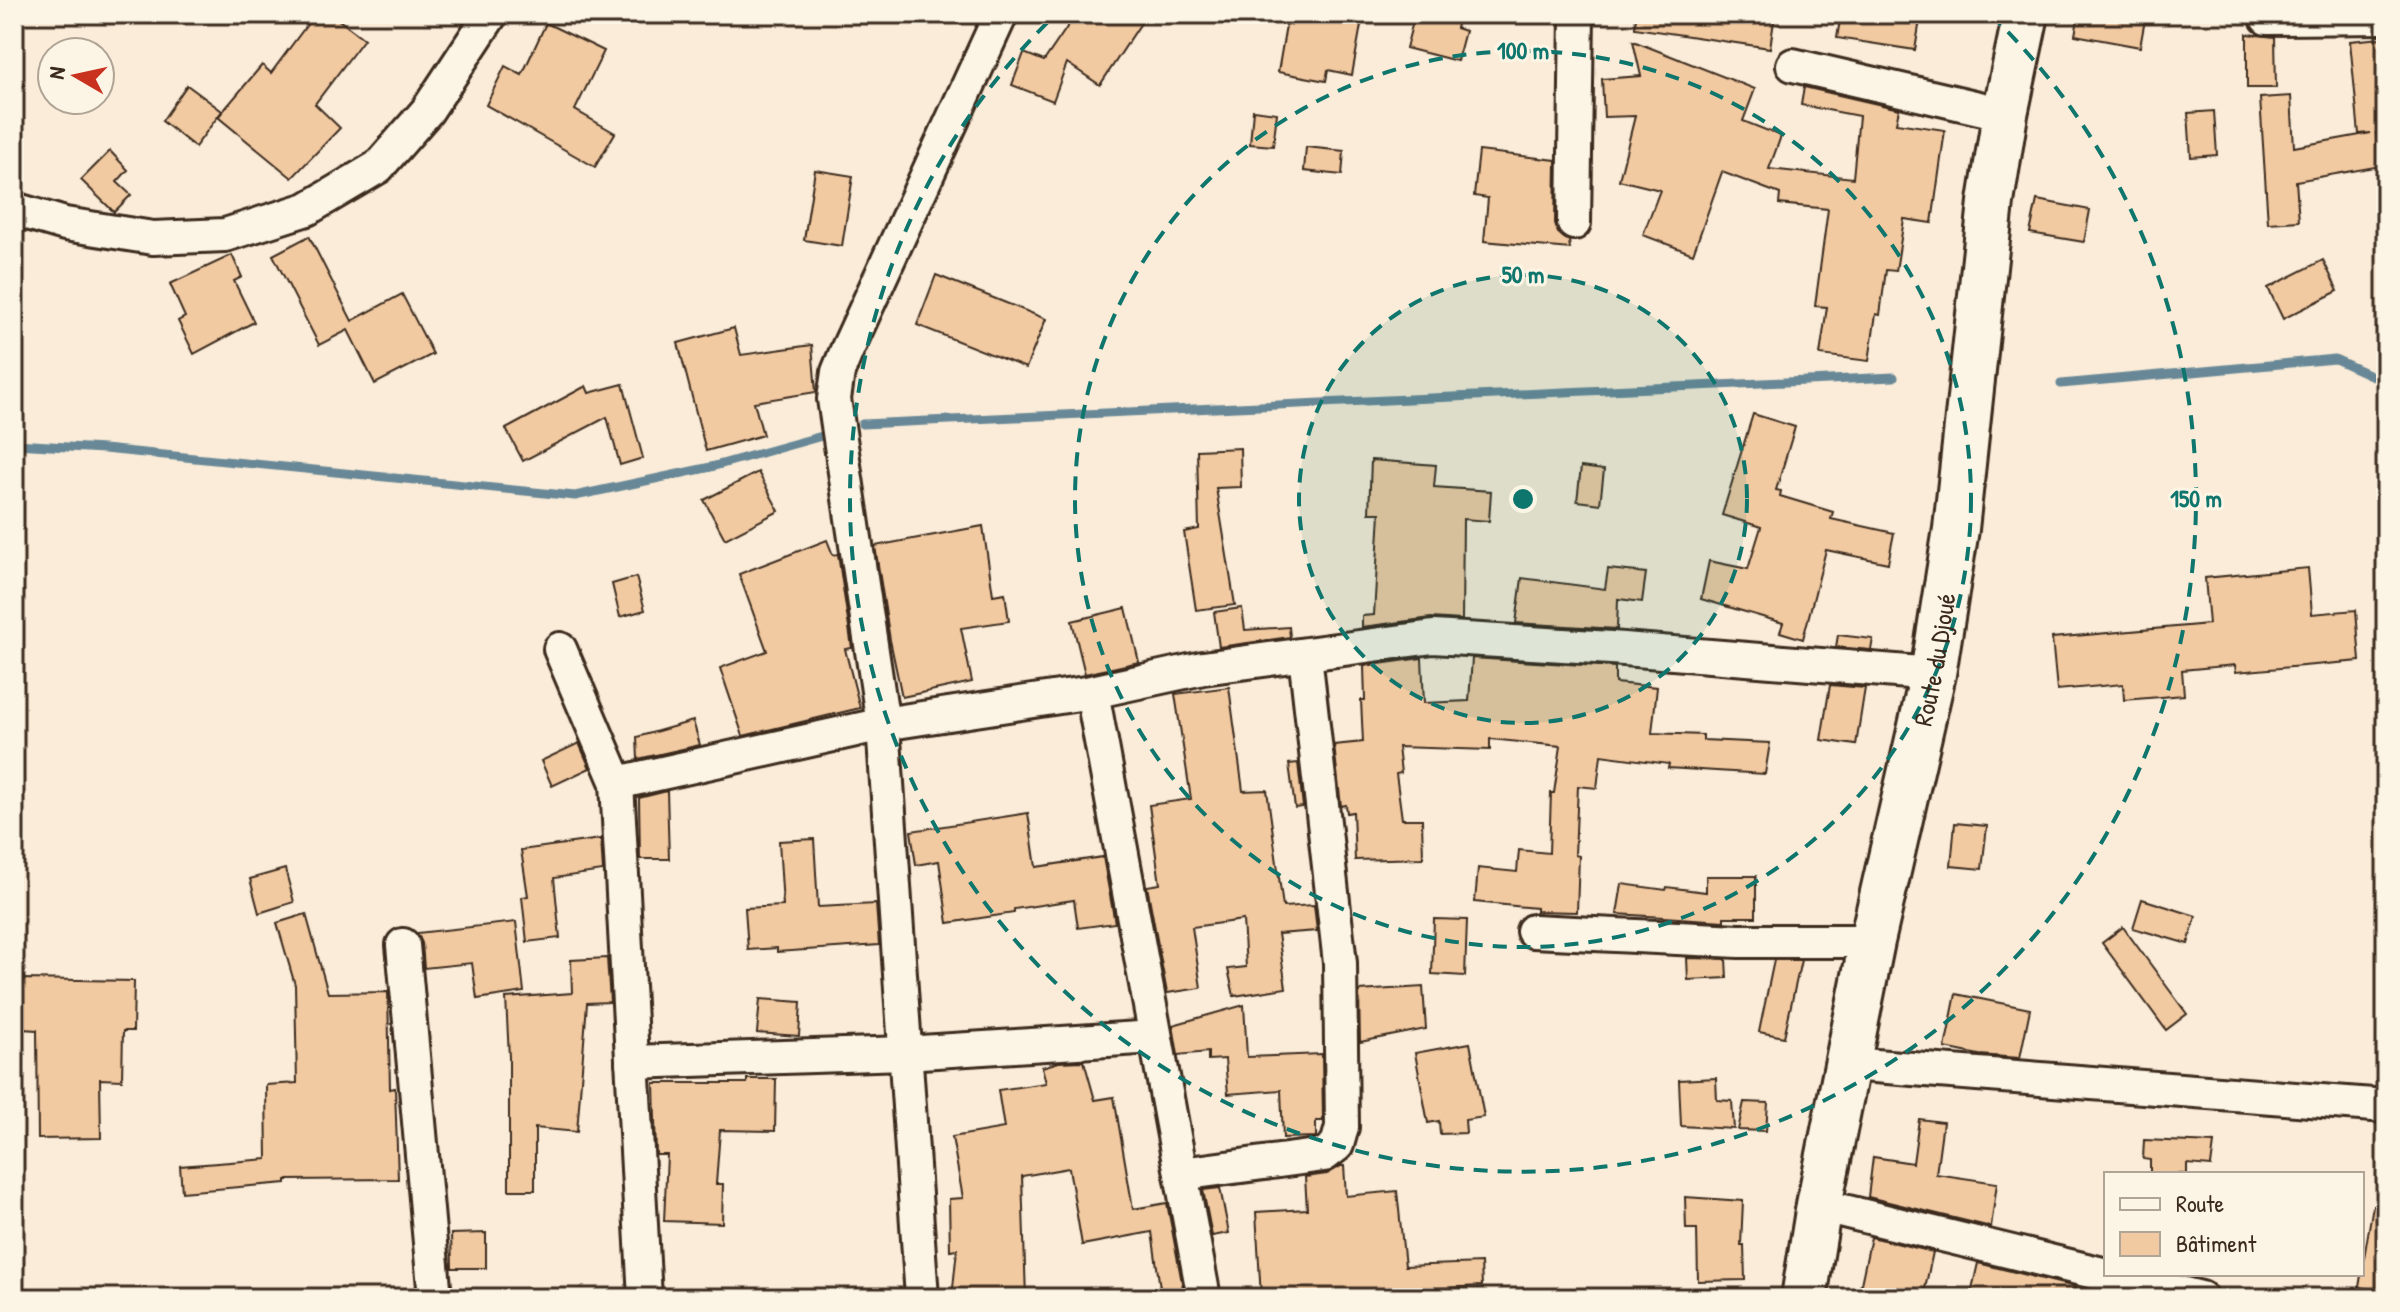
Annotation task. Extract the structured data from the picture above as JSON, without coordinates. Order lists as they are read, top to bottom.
{
  "streets": {
    "main road": ["Route du Djoué"]
  },
  "legend": ["Route", "Bâtiment"],
  "north": "left",
  "rings": ["100 m", "50 m", "150 m"]
}
